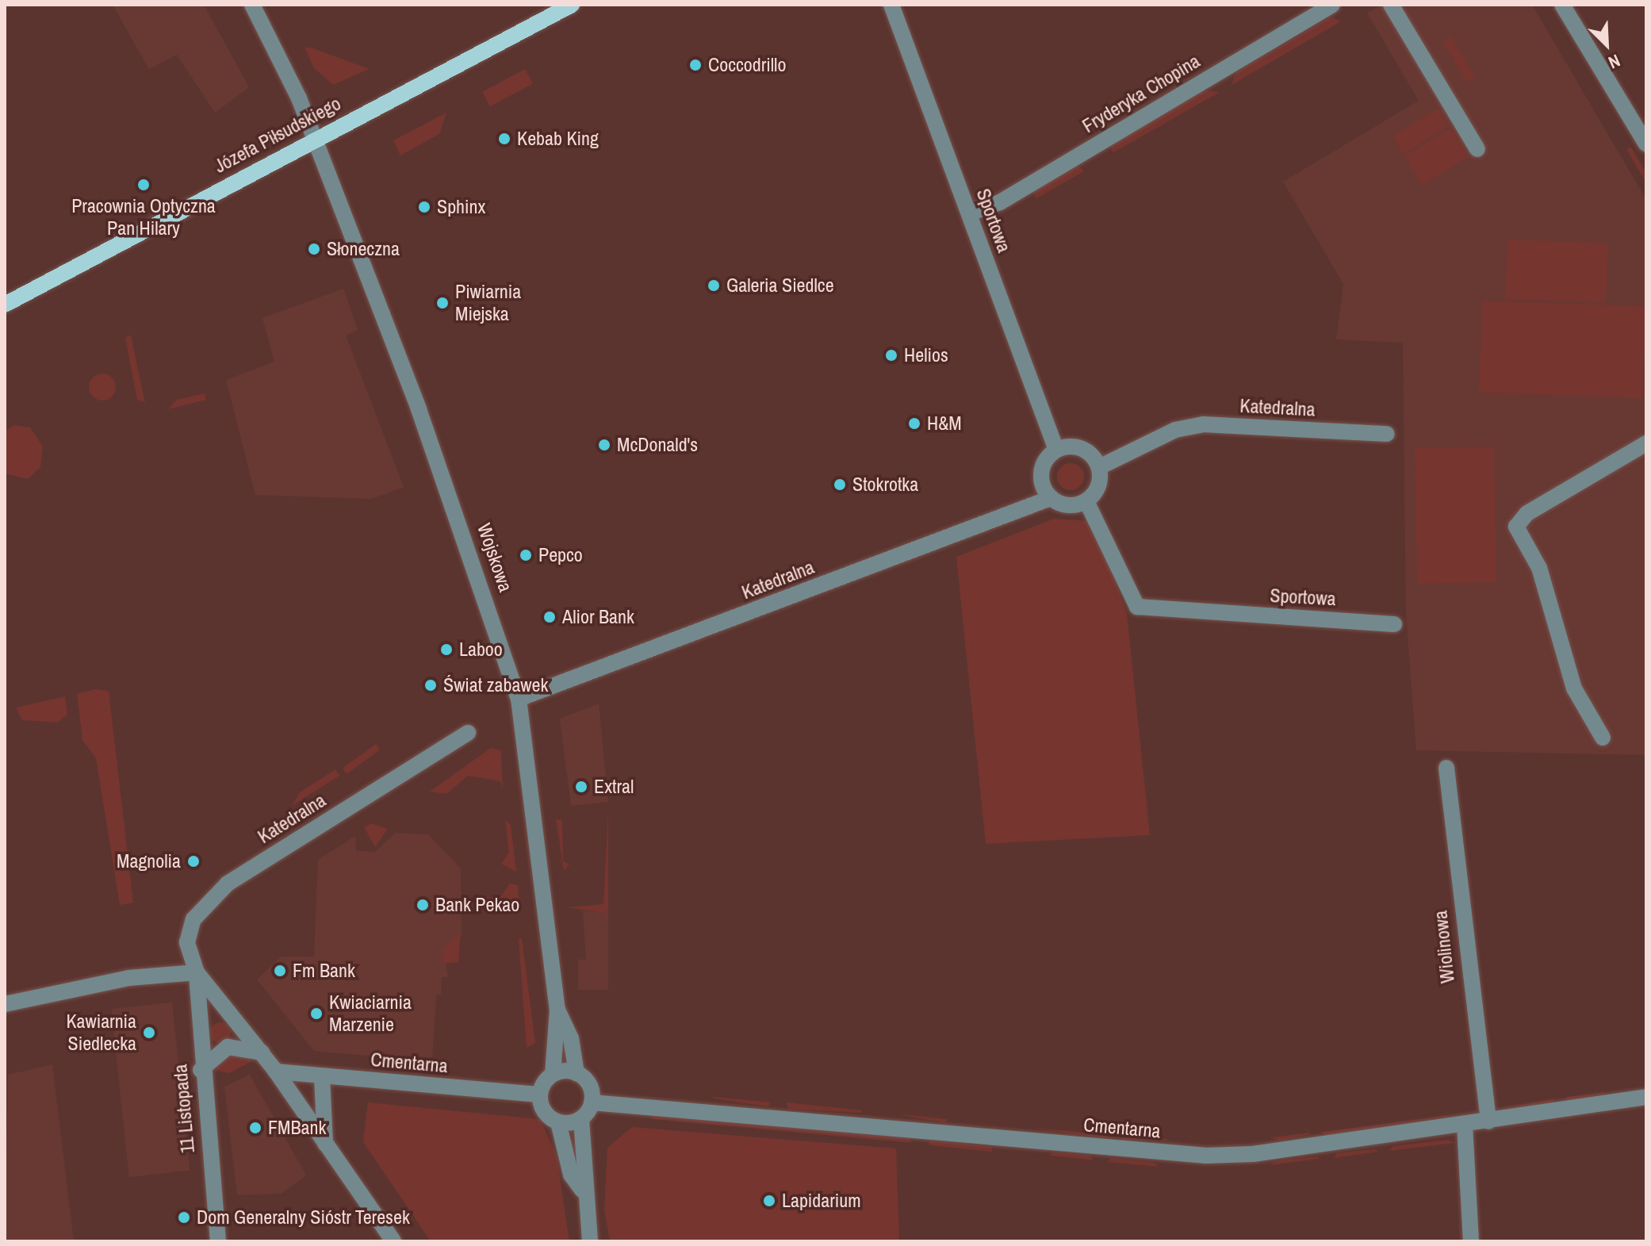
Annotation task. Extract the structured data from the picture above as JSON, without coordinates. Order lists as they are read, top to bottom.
{
  "streets": {
    "main road": ["Józefa Piłsudskiego"],
    "street": [
      "Fryderyka Chopina",
      "Sportowa",
      "Katedralna",
      "Wojskowa",
      "Wiolinowa",
      "Cmentarna",
      "11 Listopada"
    ]
  },
  "crossings": [
    ["Fryderyka Chopina", "Sportowa"],
    ["Józefa Piłsudskiego", "Wojskowa"],
    ["Sportowa", "Katedralna"],
    ["Katedralna", "Wojskowa"],
    ["Katedralna", "11 Listopada"],
    ["Wojskowa", "Cmentarna"],
    ["Wiolinowa", "Cmentarna"]
  ],
  "places": [
    "Coccodrillo",
    "Kebab King",
    "Pracownia Optyczna Pan Hilary",
    "Sphinx",
    "Słoneczna",
    "Galeria Siedlce",
    "Piwiarnia Miejska",
    "Helios",
    "H&M",
    "McDonald's",
    "Stokrotka",
    "Pepco",
    "Alior Bank",
    "Laboo",
    "Świat zabawek",
    "Extral",
    "Magnolia",
    "Bank Pekao",
    "Fm Bank",
    "Kwiaciarnia Marzenie",
    "Kawiarnia Siedlecka",
    "FMBank",
    "Lapidarium",
    "Dom Generalny Sióstr Teresek"
  ],
  "north": "bottom right"
}
